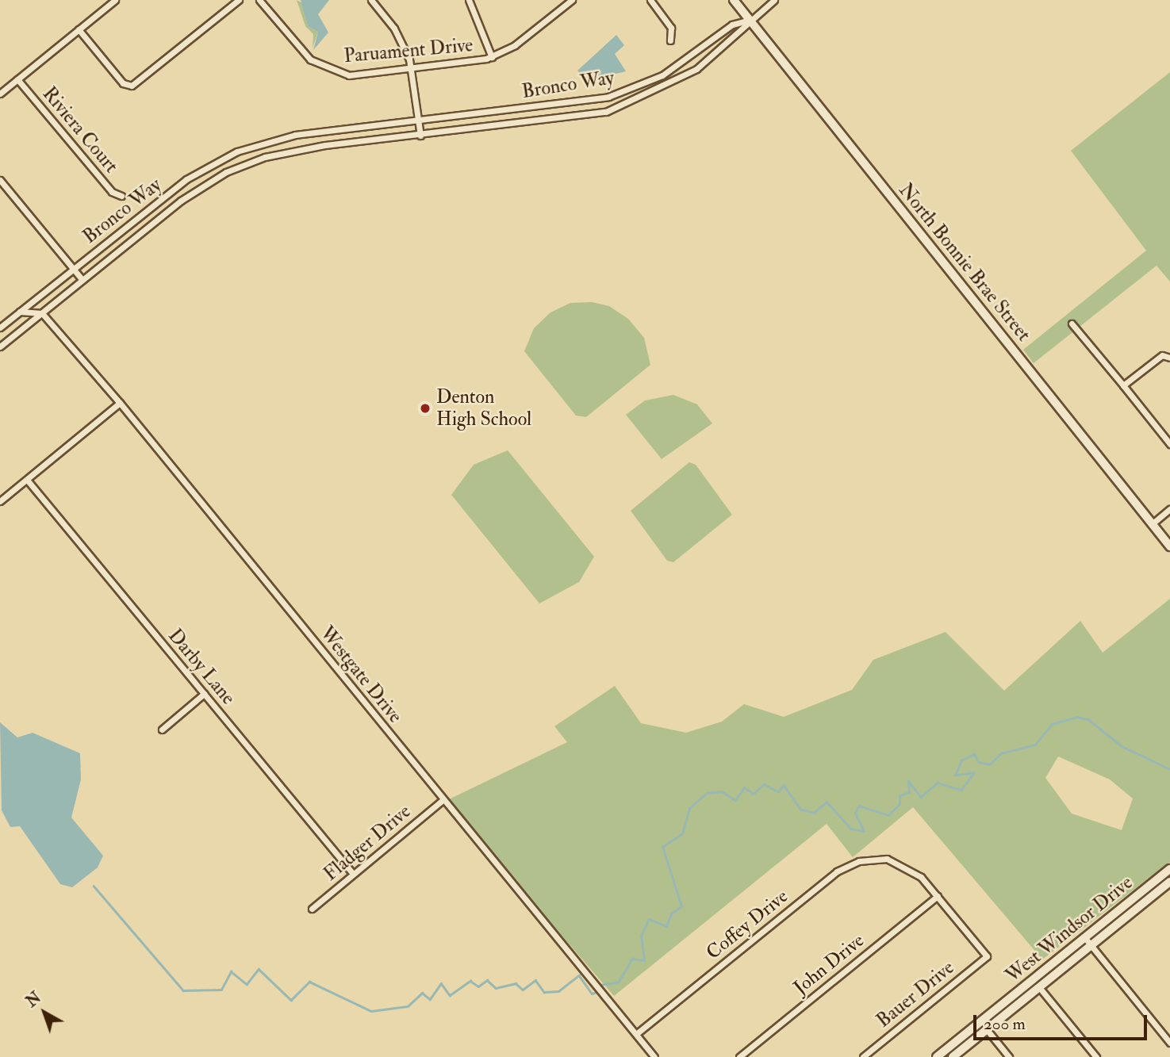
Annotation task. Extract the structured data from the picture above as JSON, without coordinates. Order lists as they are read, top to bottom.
{
  "streets": {
    "main road": ["North Bonnie Brae Street", "West Windsor Drive"],
    "street": [
      "Paruament Drive",
      "Bronco Way",
      "Riviera Court",
      "Darby Lane",
      "Westgate Drive",
      "Fladger Drive",
      "Coffey Drive",
      "John Drive",
      "Bauer Drive"
    ]
  },
  "crossings": [
    ["Bronco Way", "North Bonnie Brae Street"],
    ["Bronco Way", "Westgate Drive"],
    ["Darby Lane", "Fladger Drive"],
    ["Westgate Drive", "Fladger Drive"],
    ["Westgate Drive", "Coffey Drive"],
    ["Coffey Drive", "John Drive"],
    ["Coffey Drive", "Bauer Drive"],
    ["John Drive", "Bauer Drive"]
  ],
  "places": ["Denton High School"],
  "scale_bar": "200 m",
  "north": "top left"
}
